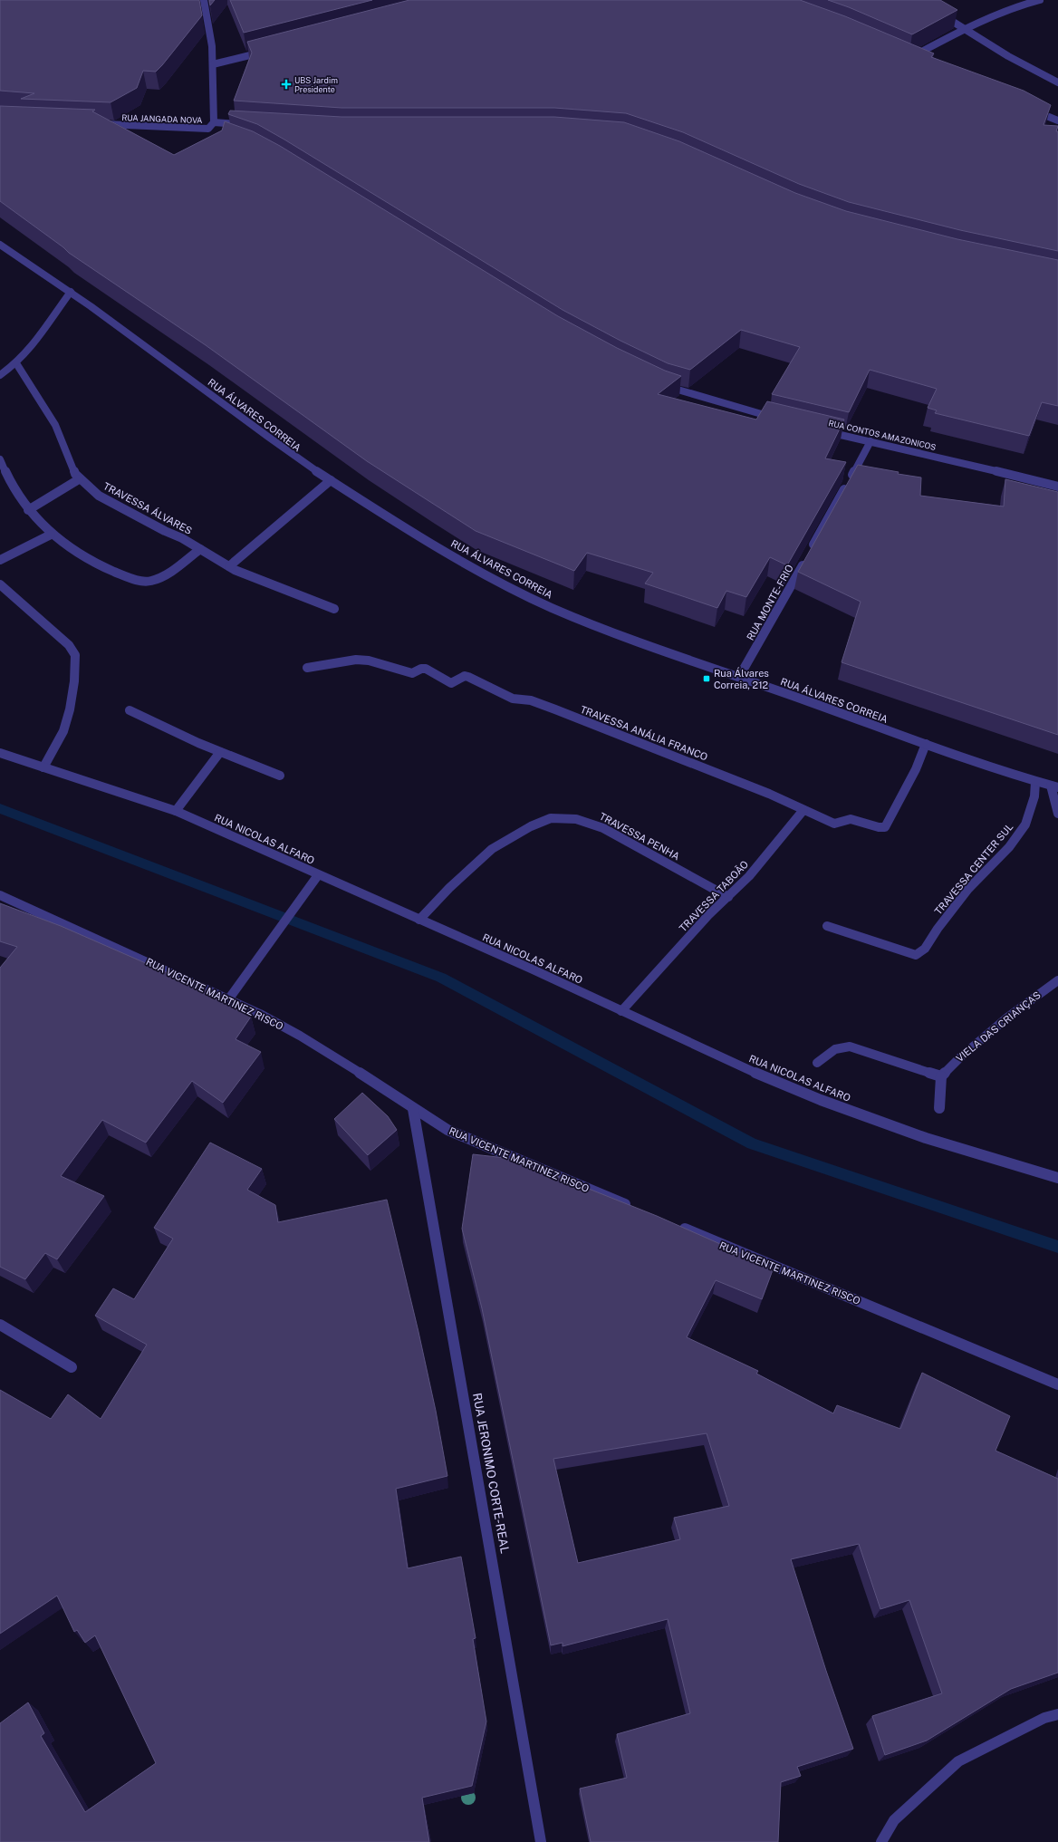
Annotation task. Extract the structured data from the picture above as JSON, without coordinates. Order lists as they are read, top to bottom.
{
  "streets": {
    "street": [
      "RUA JANGADA NOVA",
      "RUA ÁLVARES CORREIA",
      "RUA CONTOS AMAZONICOS",
      "TRAVESSA ÁLVARES",
      "RUA MONTE-FRIO",
      "TRAVESSA ANÁLIA FRANCO",
      "TRAVESSA PENHA",
      "RUA NICOLAS ALFARO",
      "TRAVESSA CENTER SUL",
      "TRAVESSA TABOÃO",
      "RUA VICENTE MARTINEZ RISCO",
      "VIELA DAS CRIANÇAS",
      "RUA JERONIMO CORTE-REAL"
    ]
  },
  "crossings": [
    ["RUA ÁLVARES CORREIA", "RUA MONTE-FRIO"],
    ["RUA ÁLVARES CORREIA", "TRAVESSA ANÁLIA FRANCO"],
    ["RUA ÁLVARES CORREIA", "TRAVESSA CENTER SUL"],
    ["RUA CONTOS AMAZONICOS", "RUA MONTE-FRIO"],
    ["TRAVESSA ANÁLIA FRANCO", "TRAVESSA TABOÃO"],
    ["TRAVESSA PENHA", "RUA NICOLAS ALFARO"],
    ["TRAVESSA PENHA", "TRAVESSA TABOÃO"],
    ["RUA NICOLAS ALFARO", "TRAVESSA TABOÃO"],
    ["RUA VICENTE MARTINEZ RISCO", "RUA JERONIMO CORTE-REAL"]
  ],
  "places": {
    "health": ["UBS Jardim Presidente"],
    "transit": ["Rua Álvares Correia, 212"]
  }
}
